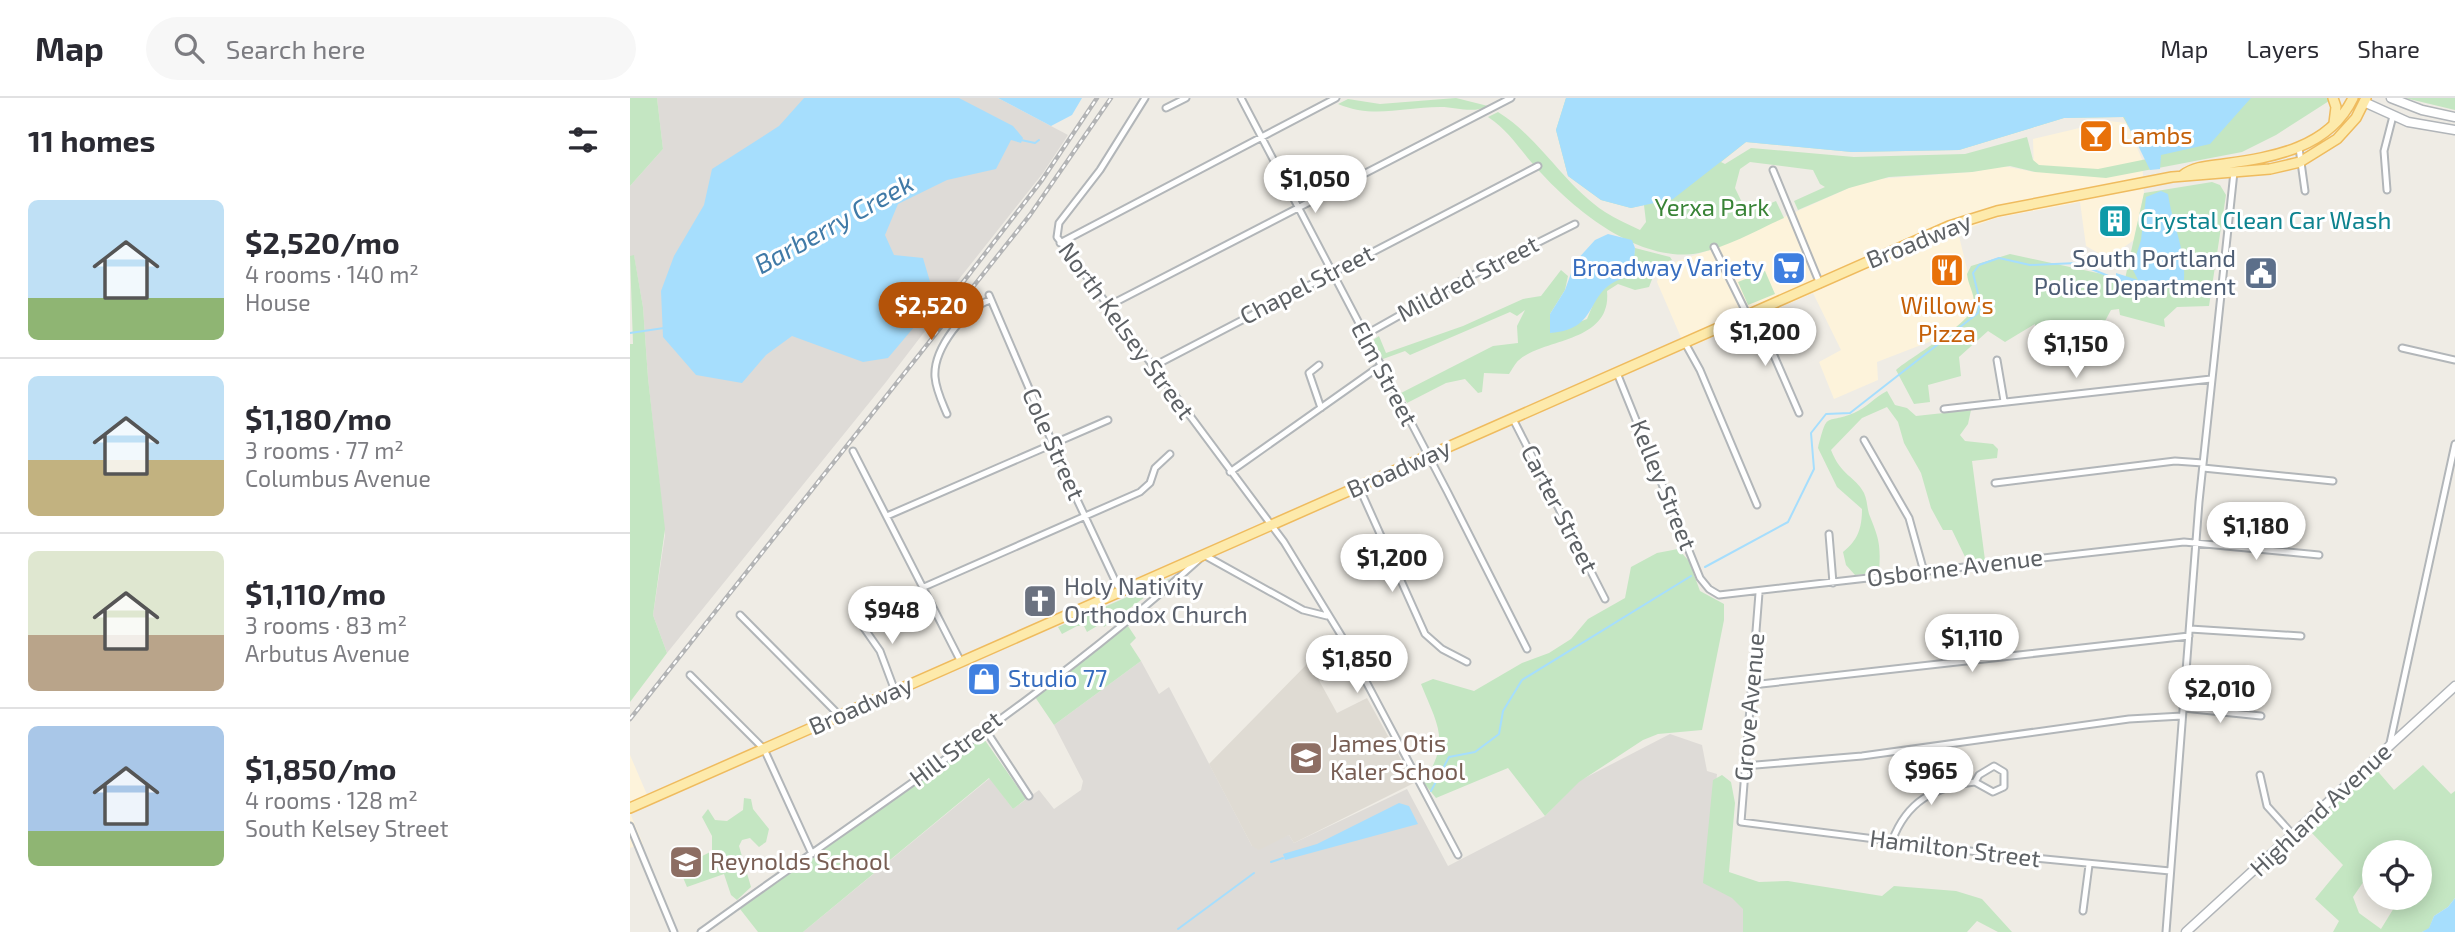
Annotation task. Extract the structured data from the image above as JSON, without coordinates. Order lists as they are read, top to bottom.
{
  "streets": {
    "main road": ["Broadway"],
    "street": [
      "Mildred Street",
      "Chapel Street",
      "North Kelsey Street",
      "Elm Street",
      "Cole Street",
      "Kelley Street",
      "Carter Street",
      "Osborne Avenue",
      "Grove Avenue",
      "Hill Street",
      "Highland Avenue",
      "Hamilton Street"
    ]
  },
  "crossings": [
    ["Broadway", "North Kelsey Street"],
    ["Broadway", "Elm Street"],
    ["Broadway", "Cole Street"],
    ["Broadway", "Kelley Street"],
    ["Broadway", "Carter Street"],
    ["Broadway", "Hill Street"],
    ["Mildred Street", "Elm Street"],
    ["Chapel Street", "North Kelsey Street"],
    ["Chapel Street", "Elm Street"],
    ["Kelley Street", "Osborne Avenue"],
    ["Osborne Avenue", "Grove Avenue"],
    ["Grove Avenue", "Hamilton Street"]
  ],
  "water": ["Barberry Creek"],
  "parks": ["Yerxa Park"],
  "places": {
    "bar": ["Lambs"],
    "building": ["Crystal Clean Car Wash"],
    "supermarket": ["Broadway Variety"],
    "restaurant": ["Willow's Pizza"],
    "public building": ["South Portland Police Department"],
    "church": ["Holy Nativity Orthodox Church"],
    "shop": ["Studio 77"],
    "school or university": ["James Otis Kaler School", "Reynolds School"]
  },
  "page": {
    "header": "Map",
    "search": "Search here",
    "nav": ["Map", "Layers", "Share"],
    "heading": "11 homes",
    "price": [
      "$1,050",
      "$2,520",
      "$1,200",
      "$1,150",
      "$1,180",
      "$1,200",
      "$948",
      "$1,110",
      "$1,850",
      "$2,010",
      "$965"
    ],
    "list": [
      {
        "name": "$2,520/mo",
        "note": "4 rooms · 140 m² · House"
      },
      {
        "name": "$1,180/mo",
        "note": "3 rooms · 77 m² · Columbus Avenue"
      },
      {
        "name": "$1,110/mo",
        "note": "3 rooms · 83 m² · Arbutus Avenue"
      },
      {
        "name": "$1,850/mo",
        "note": "4 rooms · 128 m² · South Kelsey Street"
      }
    ]
  }
}
